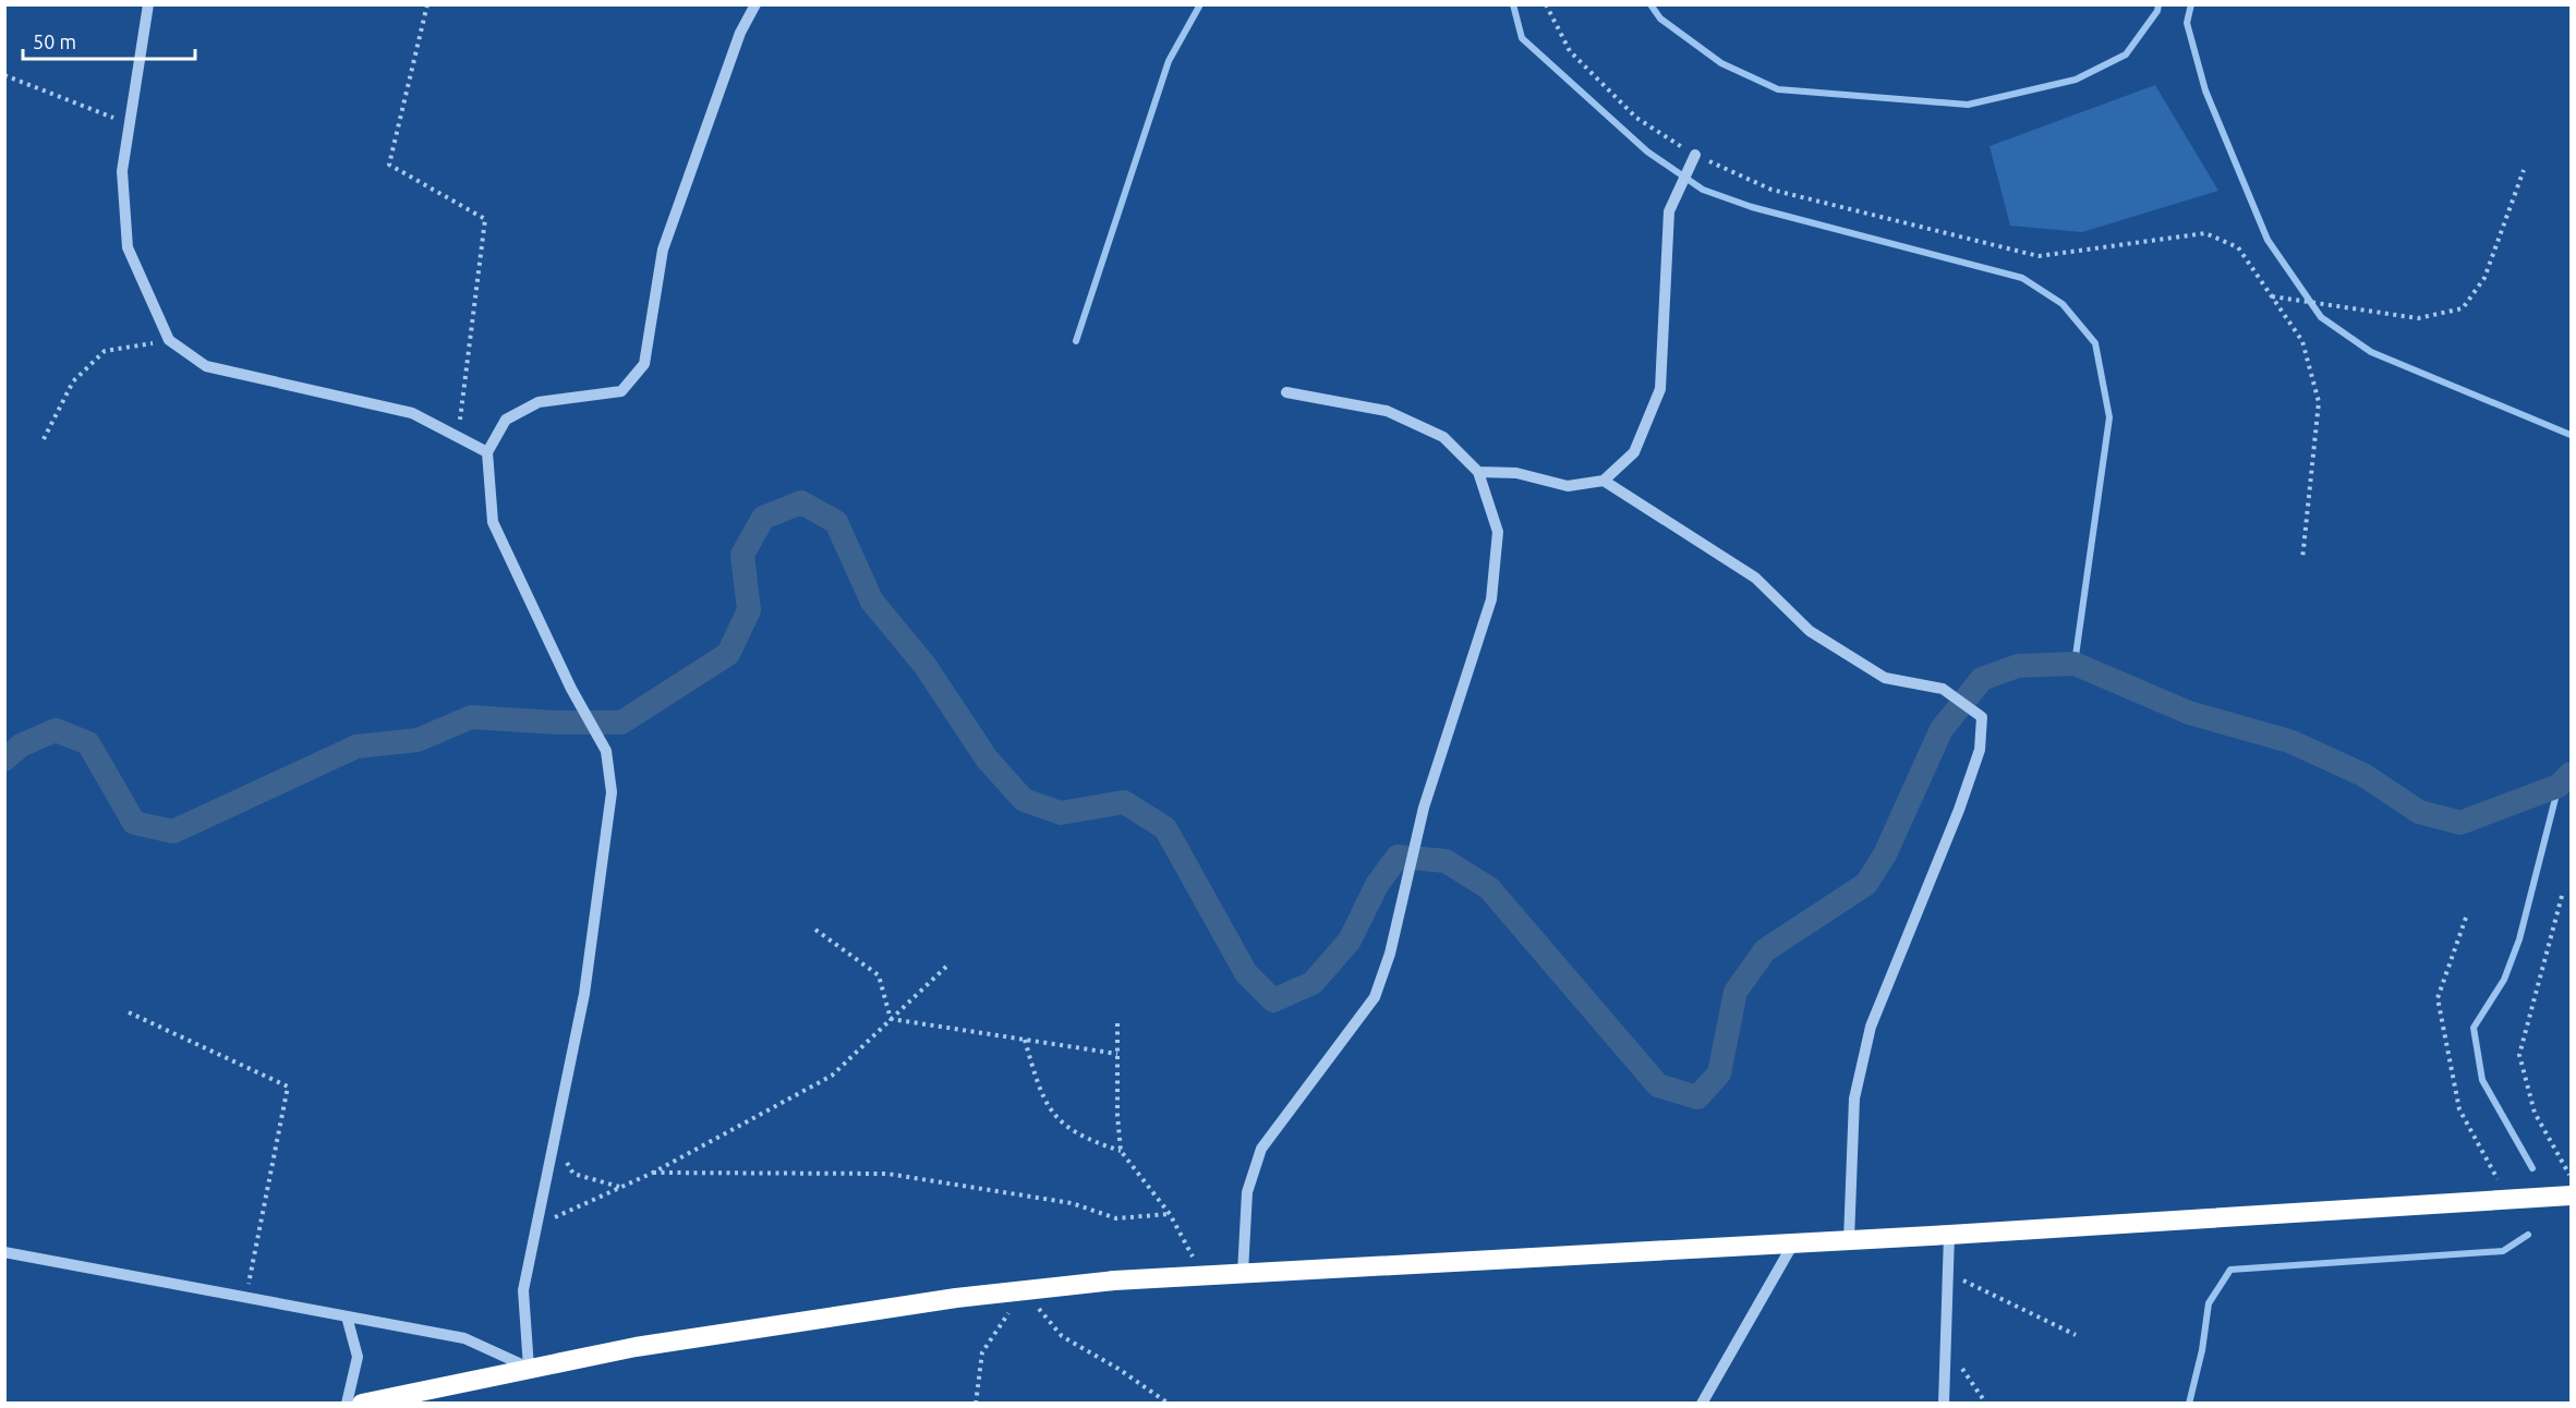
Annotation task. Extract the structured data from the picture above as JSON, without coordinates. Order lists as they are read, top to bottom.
{
  "scale_bar": "50 m"
}
